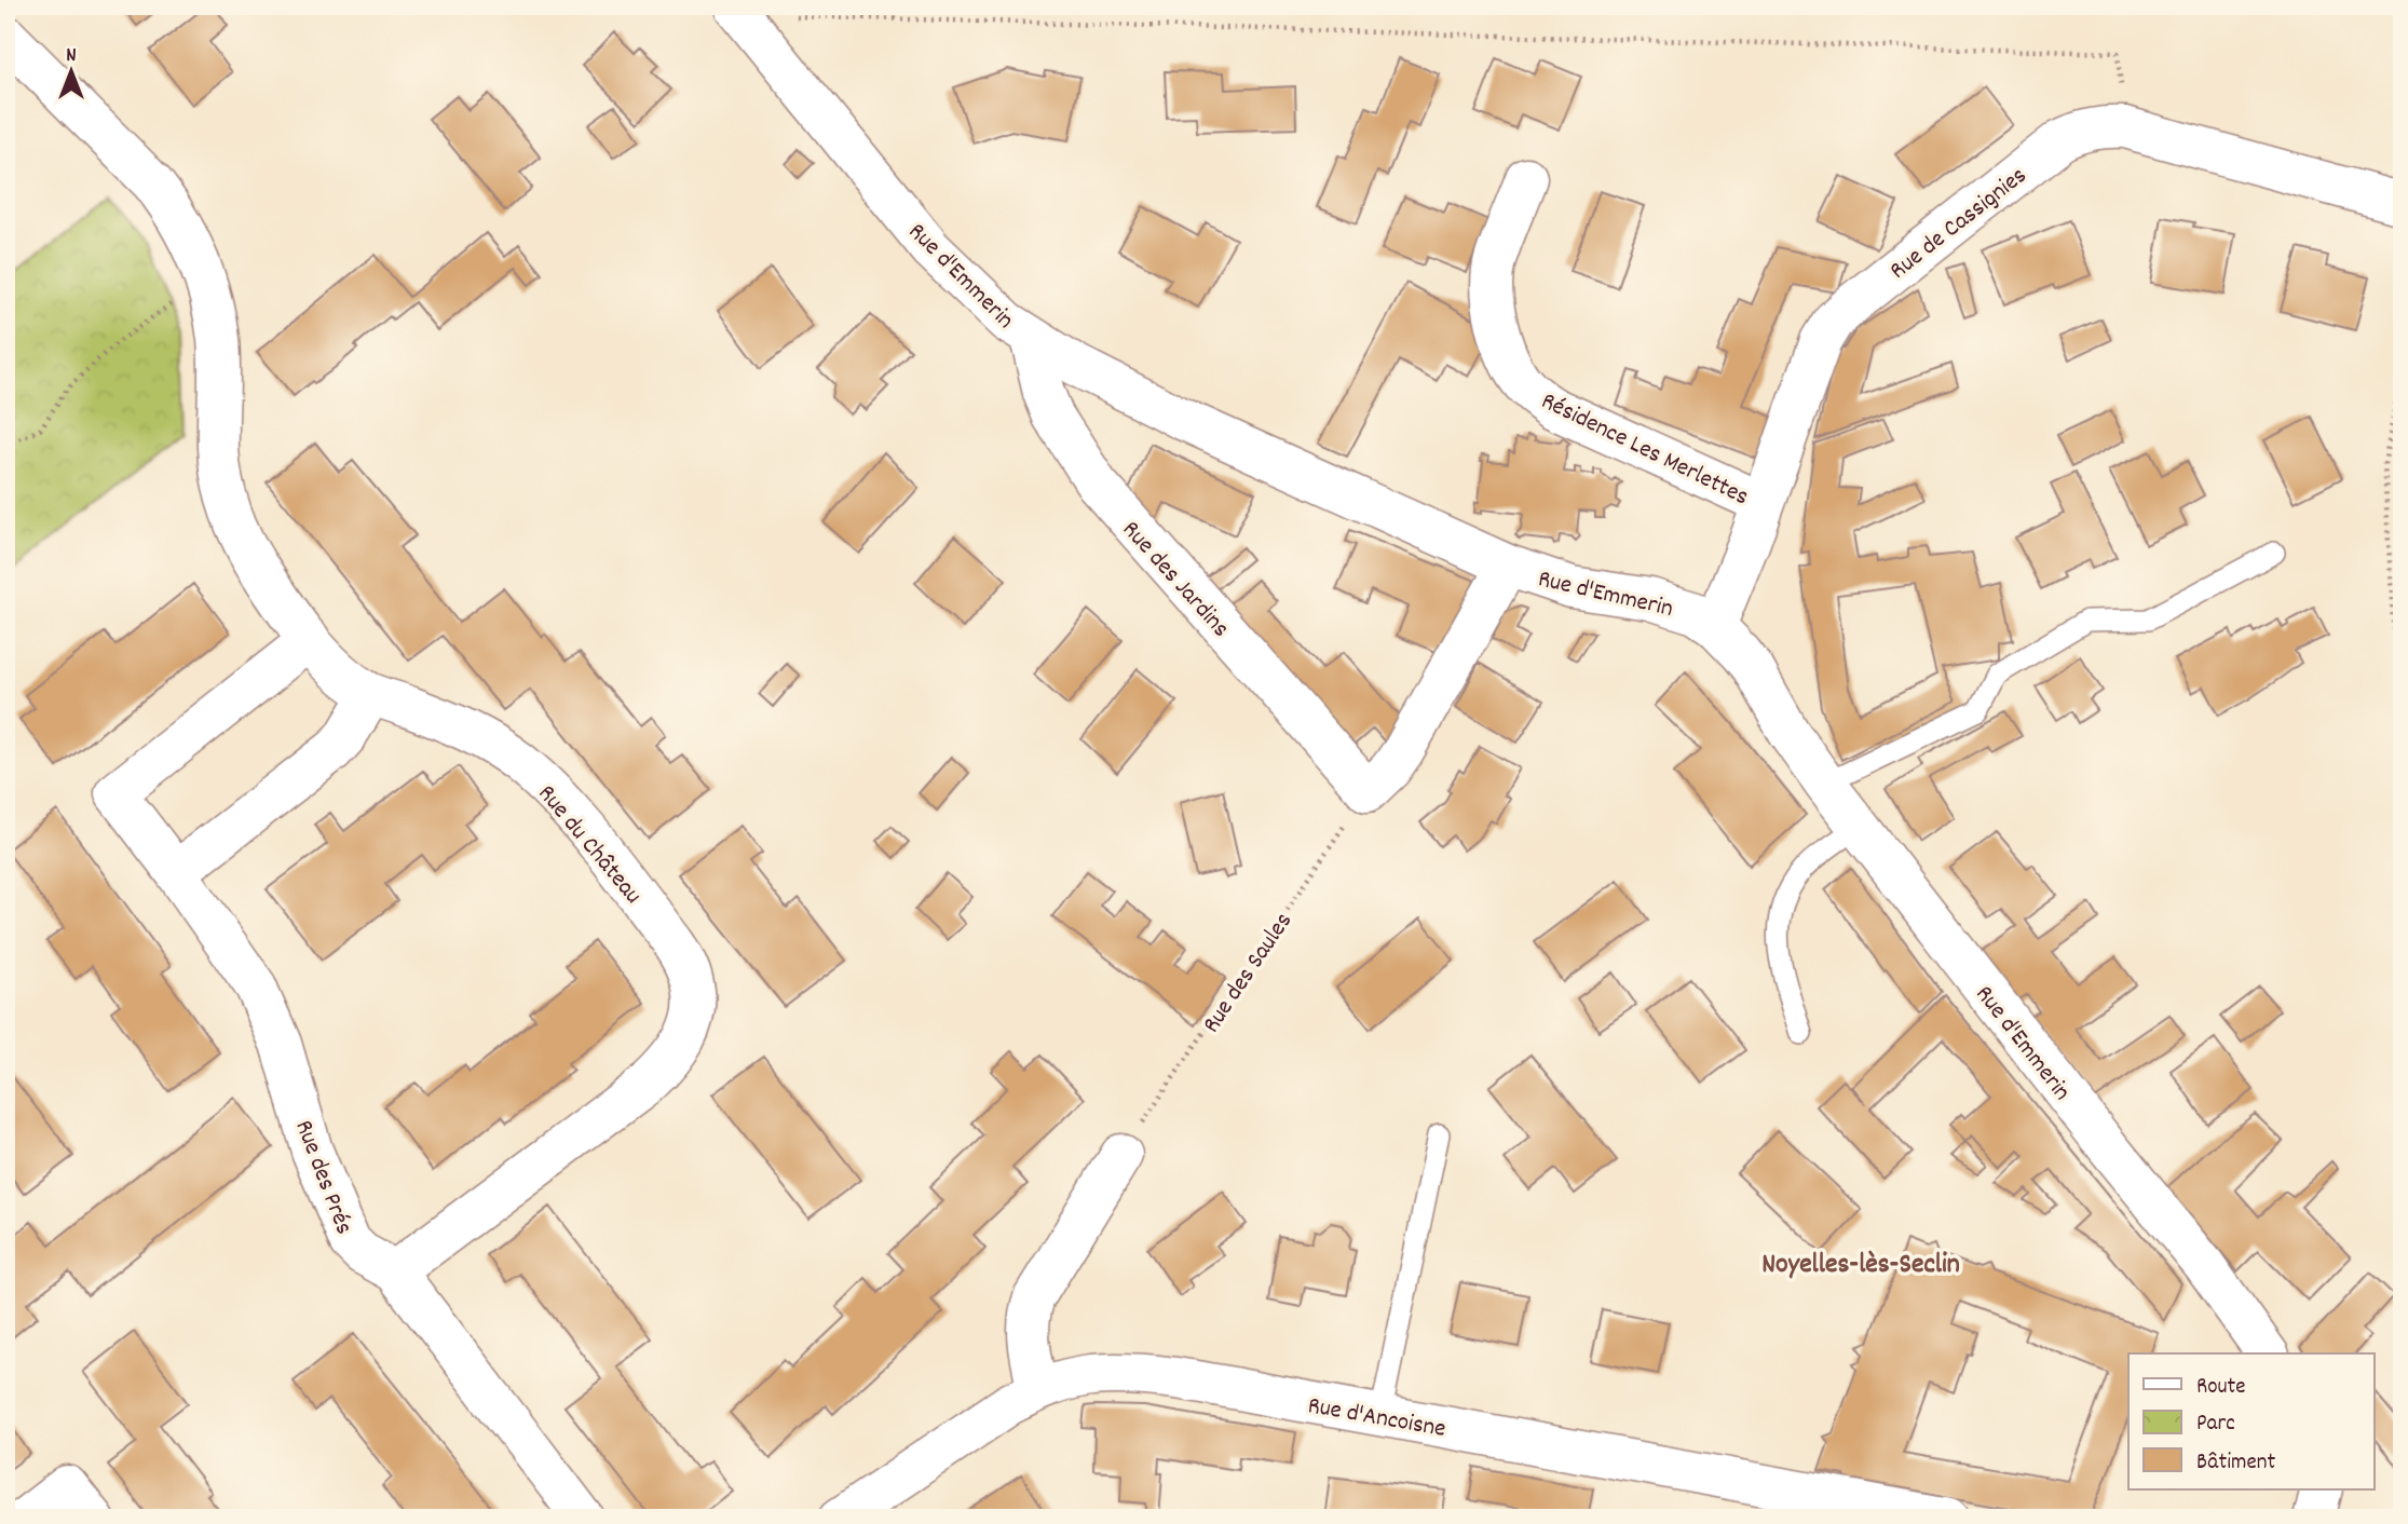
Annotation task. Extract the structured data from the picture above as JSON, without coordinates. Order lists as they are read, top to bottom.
{
  "streets": {
    "street": [
      "Rue de Cassignies",
      "Rue d'Emmerin",
      "Résidence Les Merlettes",
      "Rue des Jardins",
      "Rue du Château",
      "Rue des Prés",
      "Rue d'Ancoisne"
    ],
    "path": ["Rue des Saules"]
  },
  "crossings": [
    ["Rue de Cassignies", "Rue d'Emmerin"],
    ["Rue de Cassignies", "Résidence Les Merlettes"],
    ["Rue d'Emmerin", "Rue des Jardins"],
    ["Rue des Jardins", "Rue des Saules"],
    ["Rue du Château", "Rue des Prés"]
  ],
  "districts": ["Noyelles-lès-Seclin"],
  "legend": ["Route", "Parc", "Bâtiment"],
  "north": "top"
}
